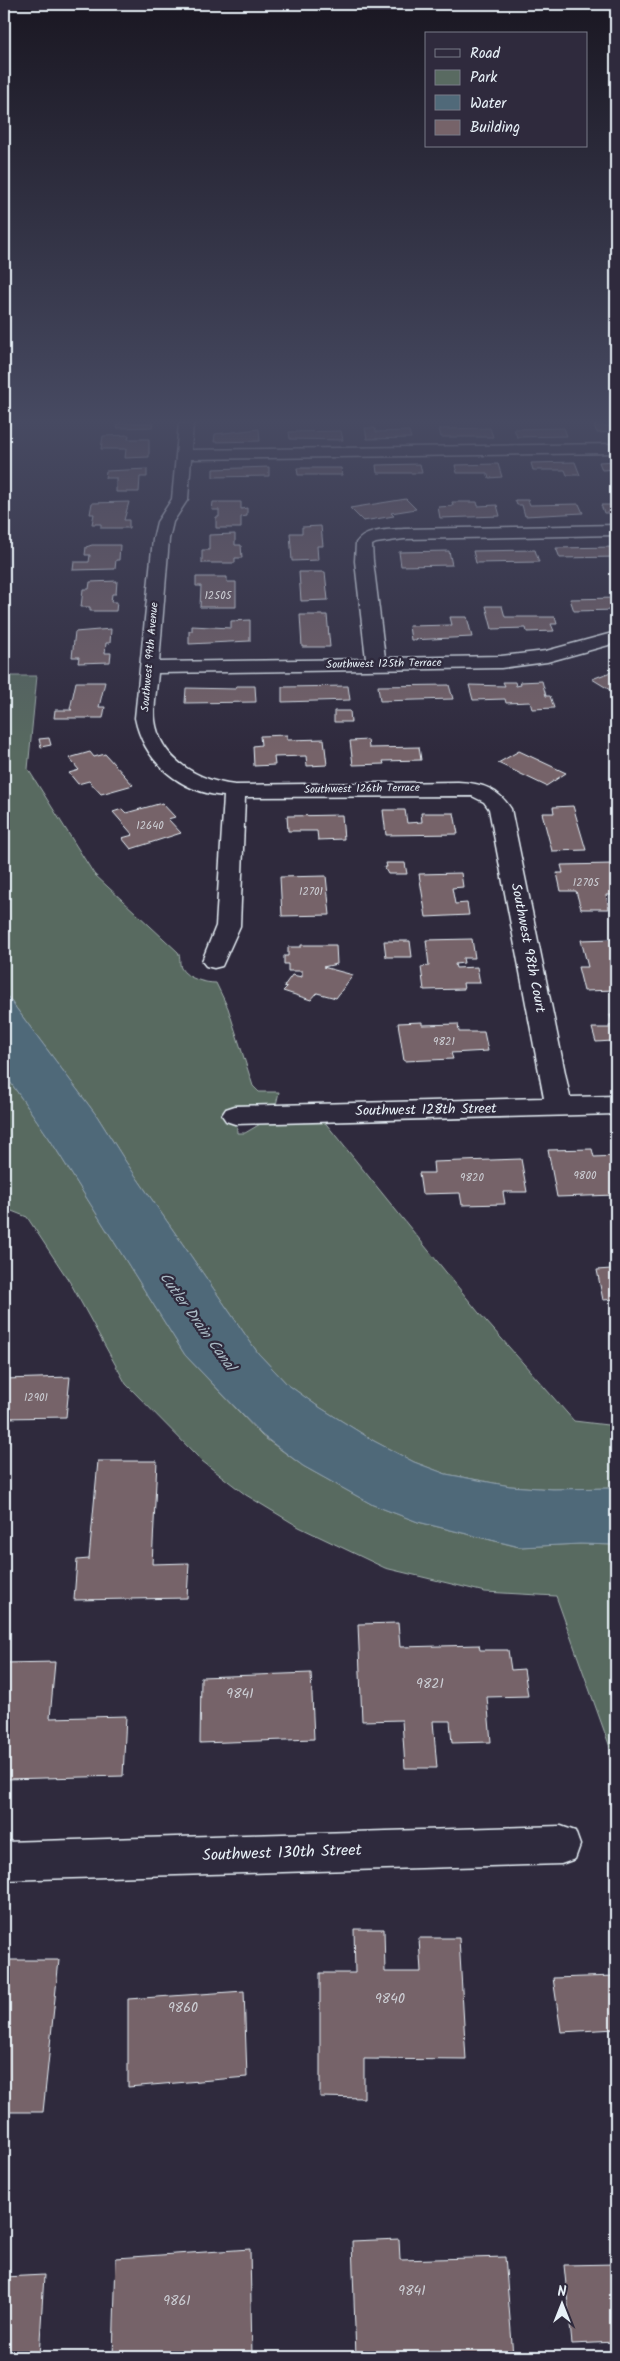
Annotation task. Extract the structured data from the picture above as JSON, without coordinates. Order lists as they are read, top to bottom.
{
  "streets": {
    "street": [
      "Southwest 99th Avenue",
      "Southwest 125th Terrace",
      "Southwest 126th Terrace",
      "Southwest 98th Court",
      "Southwest 128th Street",
      "Southwest 130th Street"
    ]
  },
  "crossings": [
    ["Southwest 99th Avenue", "Southwest 125th Terrace"],
    ["Southwest 99th Avenue", "Southwest 126th Terrace"],
    ["Southwest 126th Terrace", "Southwest 98th Court"],
    ["Southwest 98th Court", "Southwest 128th Street"]
  ],
  "water": ["Cutler Drain Canal"],
  "house_numbers": [
    "12505",
    "12640",
    "12705",
    "12701",
    "9821",
    "9800",
    "9820",
    "12901",
    "9821",
    "9841",
    "9840",
    "9860",
    "9841",
    "9861"
  ],
  "legend": [
    "Road",
    "Park",
    "Water",
    "Building"
  ],
  "north": "top"
}
